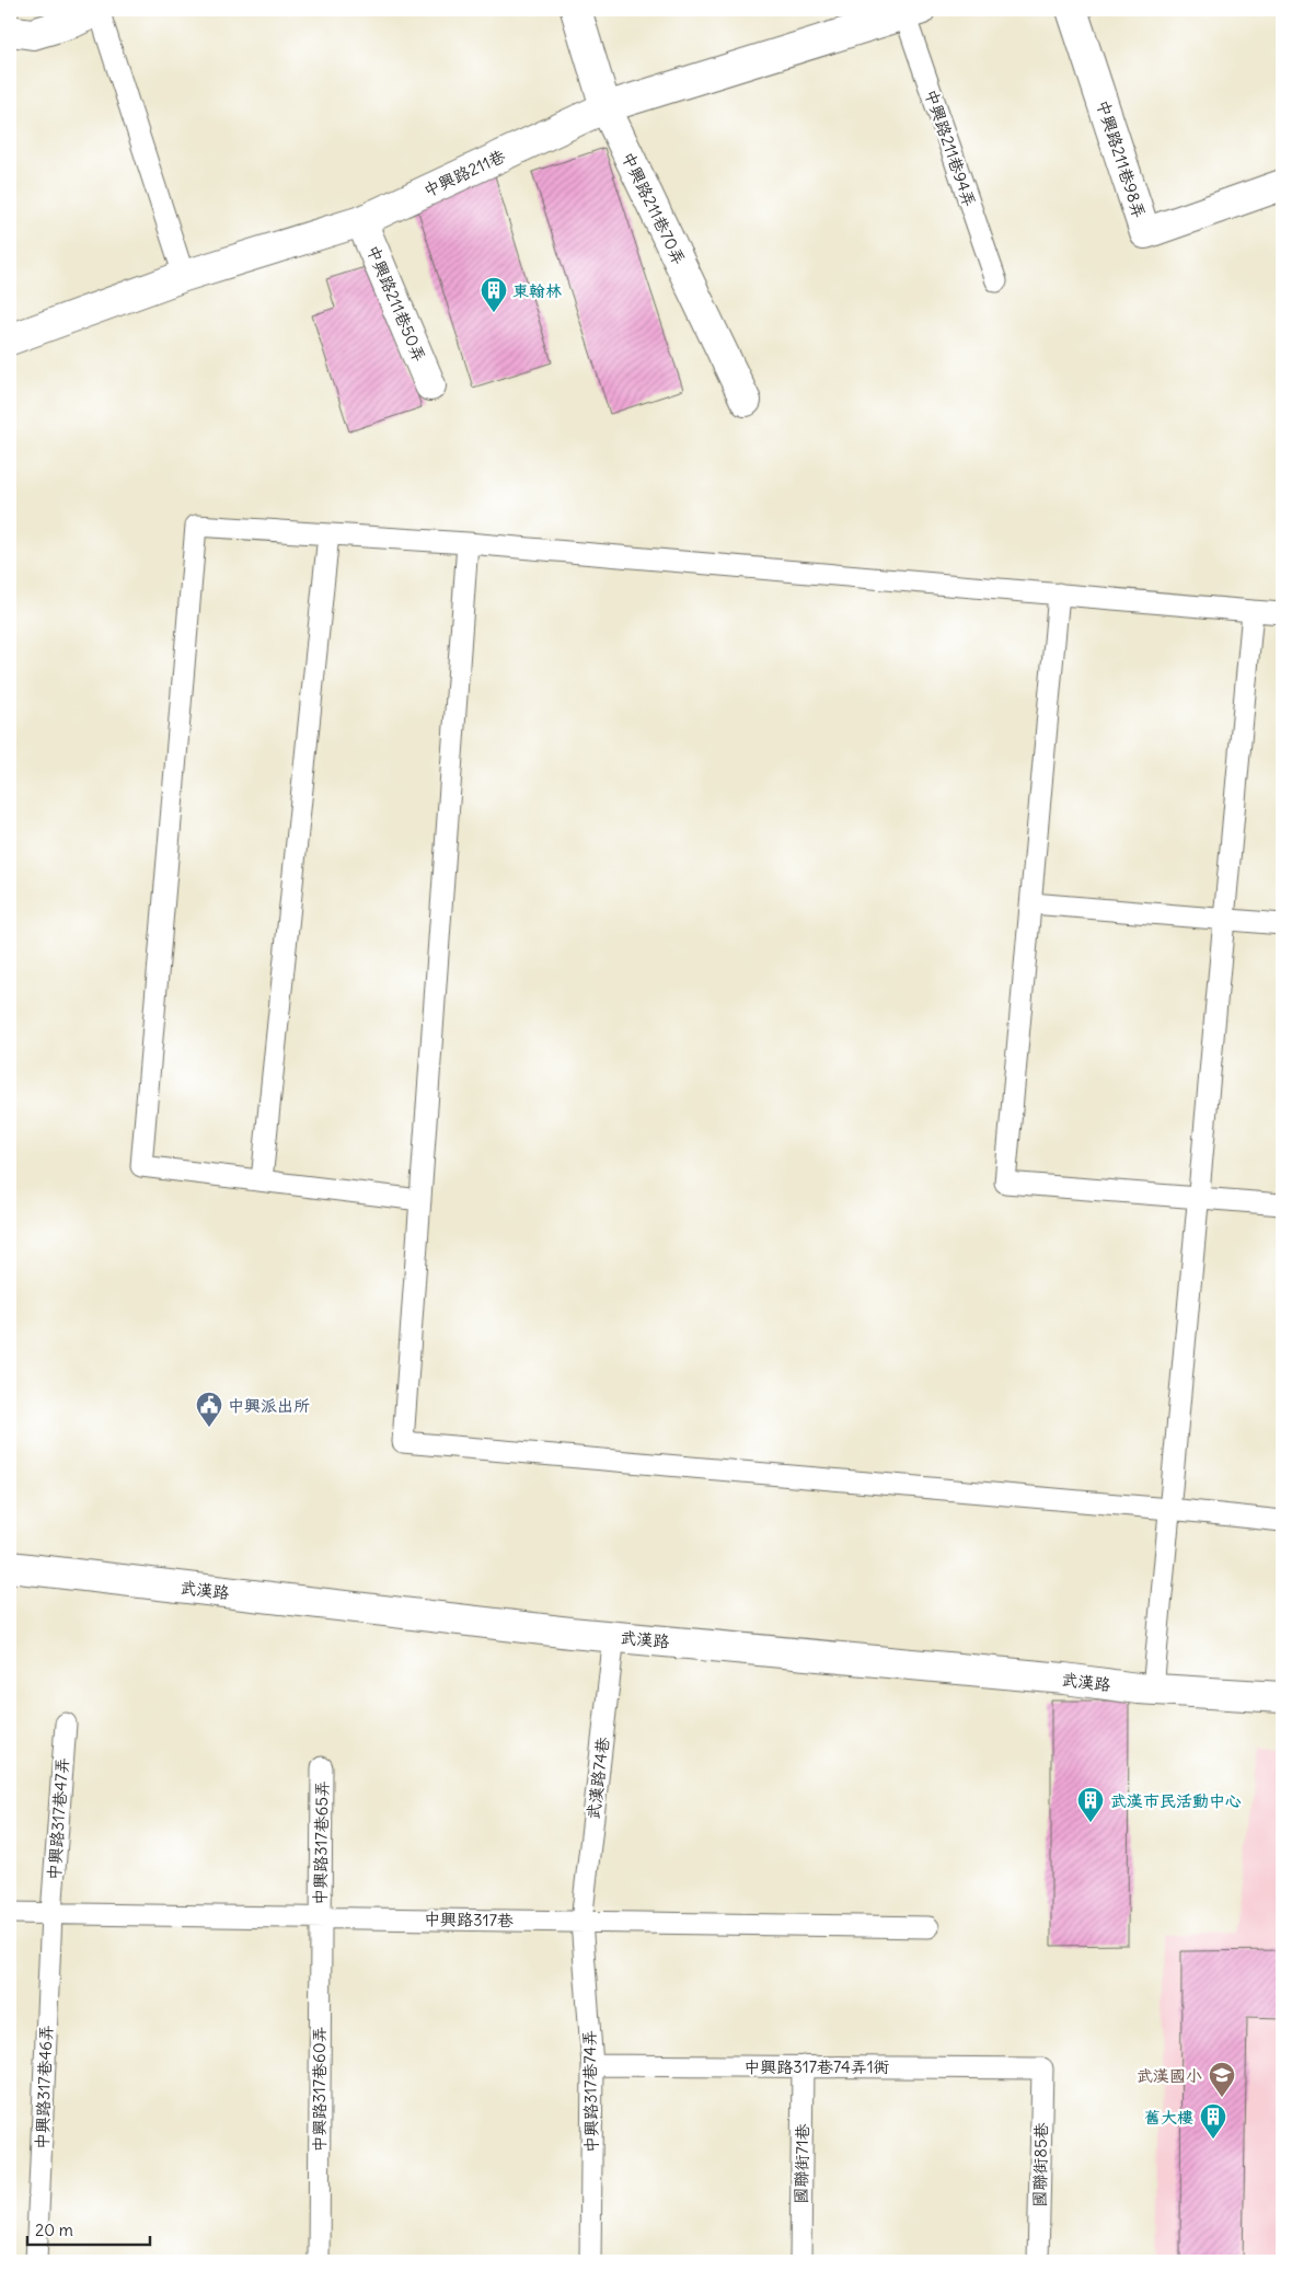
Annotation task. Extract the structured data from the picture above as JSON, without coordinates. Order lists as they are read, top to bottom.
{
  "streets": {
    "street": [
      "中興路211巷98弄",
      "中興路211巷",
      "中興路211巷70弄",
      "中興路211巷50弄",
      "武漢路"
    ],
    "lane": [
      "中興路211巷94弄",
      "武漢路74巷",
      "中興路317巷47弄",
      "中興路317巷65弄",
      "中興路317巷",
      "中興路317巷74弄1衖",
      "中興路317巷46弄",
      "中興路317巷60弄",
      "中興路317巷74弄",
      "國聯街71巷",
      "國聯街85巷"
    ]
  },
  "crossings": [
    ["中興路211巷94弄", "中興路211巷"],
    ["中興路211巷", "中興路211巷70弄"],
    ["中興路211巷", "中興路211巷50弄"],
    ["武漢路", "武漢路74巷"],
    ["武漢路74巷", "中興路317巷"],
    ["武漢路74巷", "中興路317巷74弄"],
    ["中興路317巷47弄", "中興路317巷"],
    ["中興路317巷47弄", "中興路317巷46弄"],
    ["中興路317巷65弄", "中興路317巷"],
    ["中興路317巷65弄", "中興路317巷60弄"],
    ["中興路317巷", "中興路317巷46弄"],
    ["中興路317巷", "中興路317巷60弄"],
    ["中興路317巷", "中興路317巷74弄"],
    ["中興路317巷74弄1衖", "中興路317巷74弄"],
    ["中興路317巷74弄1衖", "國聯街71巷"],
    ["中興路317巷74弄1衖", "國聯街85巷"]
  ],
  "places": {
    "building": ["東翰林", "武漢市民活動中心", "舊大樓"],
    "public building": ["中興派出所"],
    "school or university": ["武漢國小"]
  },
  "scale_bar": "20 m"
}
